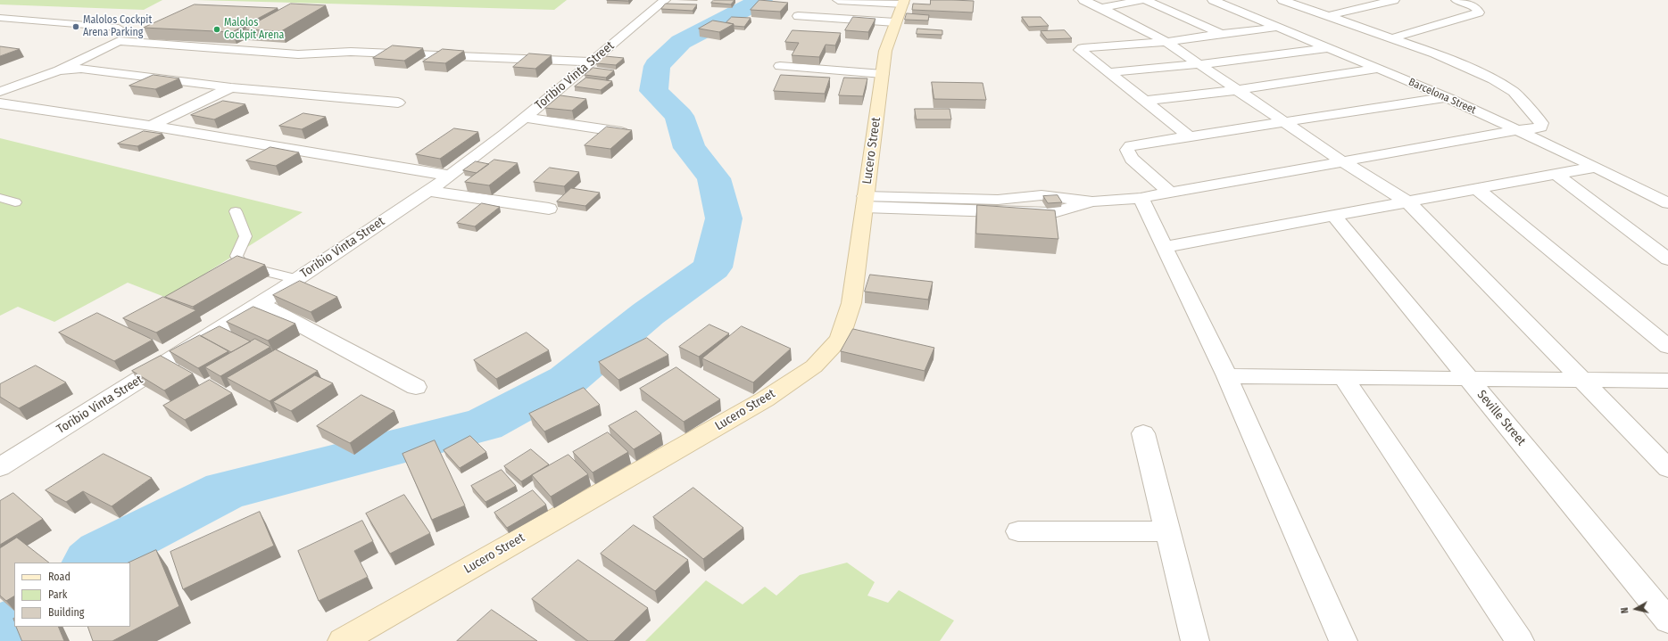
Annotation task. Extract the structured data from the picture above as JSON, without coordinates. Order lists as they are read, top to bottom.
{
  "streets": {
    "street": [
      "Toribio Vinta Street",
      "Barcelona Street",
      "Lucero Street",
      "Seville Street"
    ]
  },
  "places": ["Malolos Cockpit Arena Parking", "Malolos Cockpit Arena"],
  "legend": ["Road", "Park", "Building"],
  "north": "left"
}
